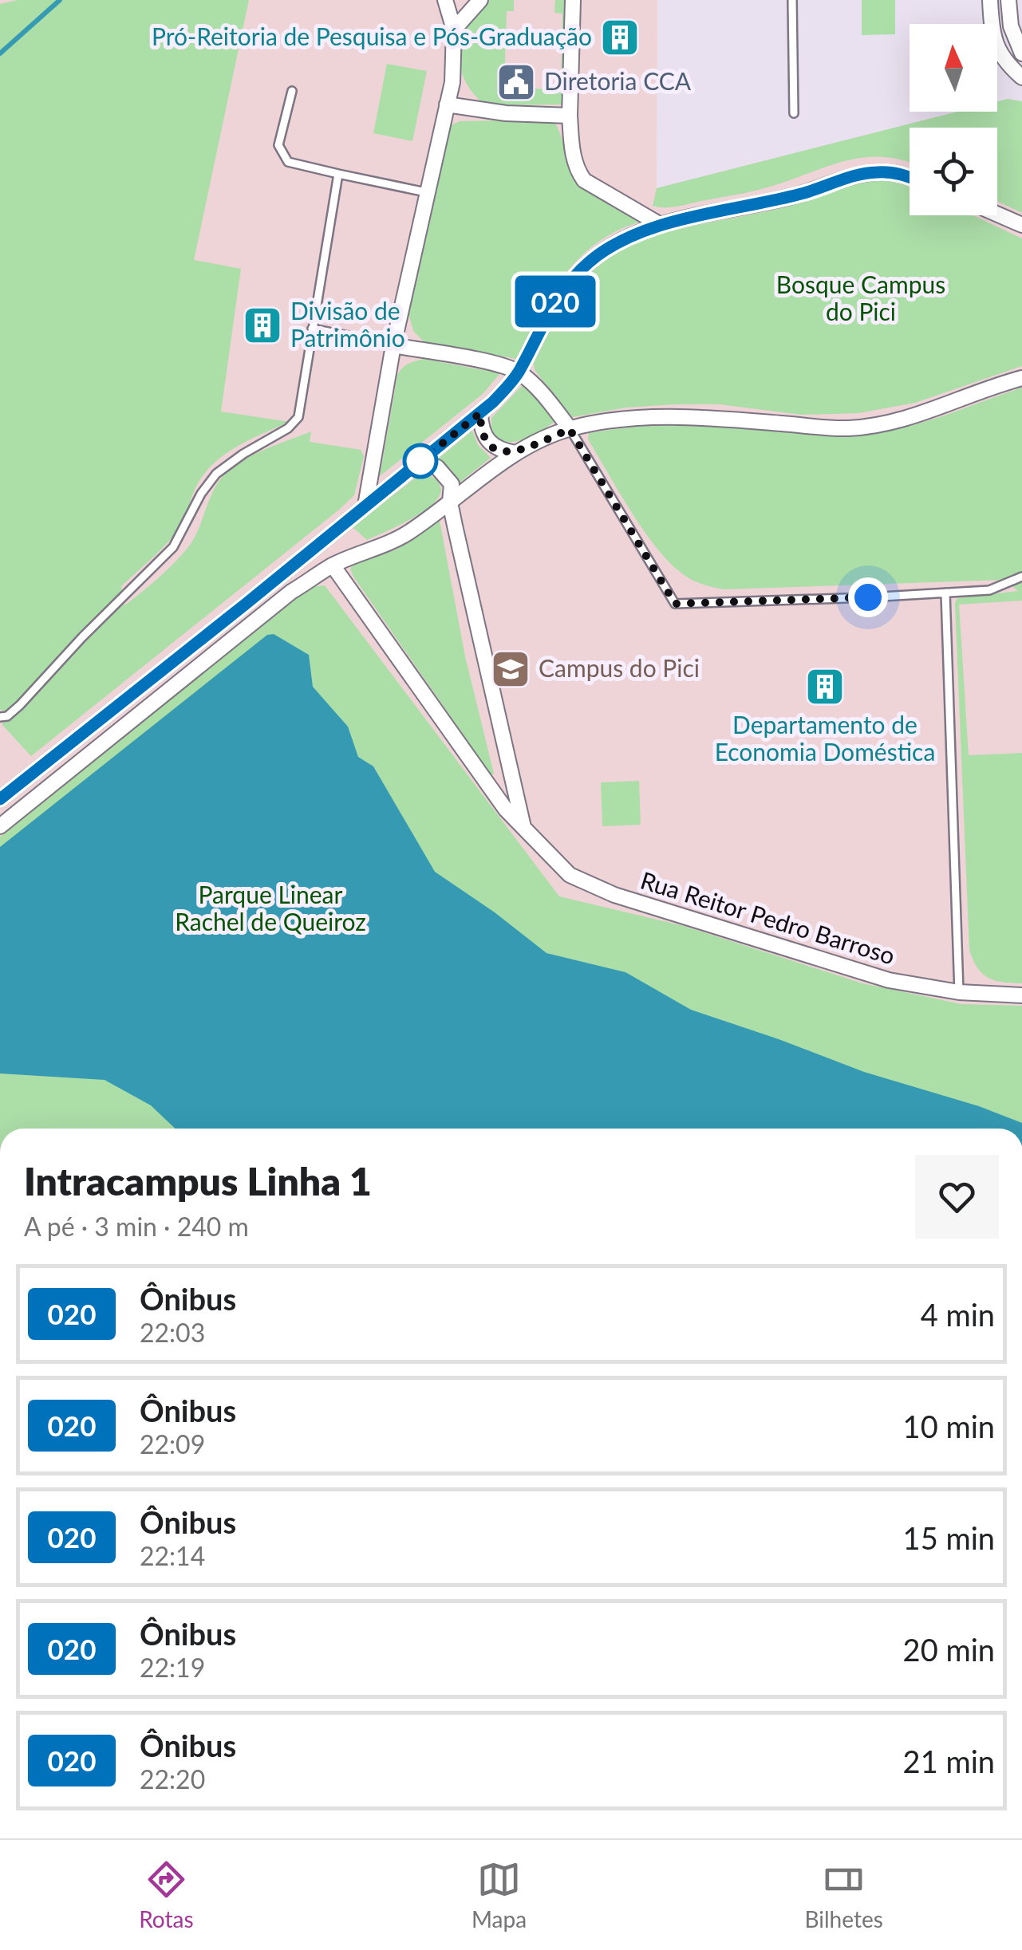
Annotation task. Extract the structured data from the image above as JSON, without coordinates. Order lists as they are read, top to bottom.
{
  "streets": {
    "street": ["Rua Reitor Pedro Barroso"]
  },
  "parks": ["Bosque Campus do Pici", "Parque Linear Rachel de Queiroz"],
  "places": {
    "building": ["Pró-Reitoria de Pesquisa e Pós-Graduação", "Divisão de Patrimônio", "Departamento de Economia Doméstica"],
    "public building": ["Diretoria CCA"],
    "school or university": ["Campus do Pici"]
  },
  "lines": ["bus line 020"],
  "north": "top",
  "page": {
    "on_map": "020",
    "heading": ["Intracampus Linha 1", "A pé · 3 min · 240 m"],
    "list": [
      {
        "mark": "020",
        "name": "Ônibus",
        "note": "22:03",
        "value": "4 min"
      },
      {
        "mark": "020",
        "name": "Ônibus",
        "note": "22:09",
        "value": "10 min"
      },
      {
        "mark": "020",
        "name": "Ônibus",
        "note": "22:14",
        "value": "15 min"
      },
      {
        "mark": "020",
        "name": "Ônibus",
        "note": "22:19",
        "value": "20 min"
      },
      {
        "mark": "020",
        "name": "Ônibus",
        "note": "22:20",
        "value": "21 min"
      }
    ],
    "tabs": ["Rotas", "Mapa", "Bilhetes"]
  }
}
